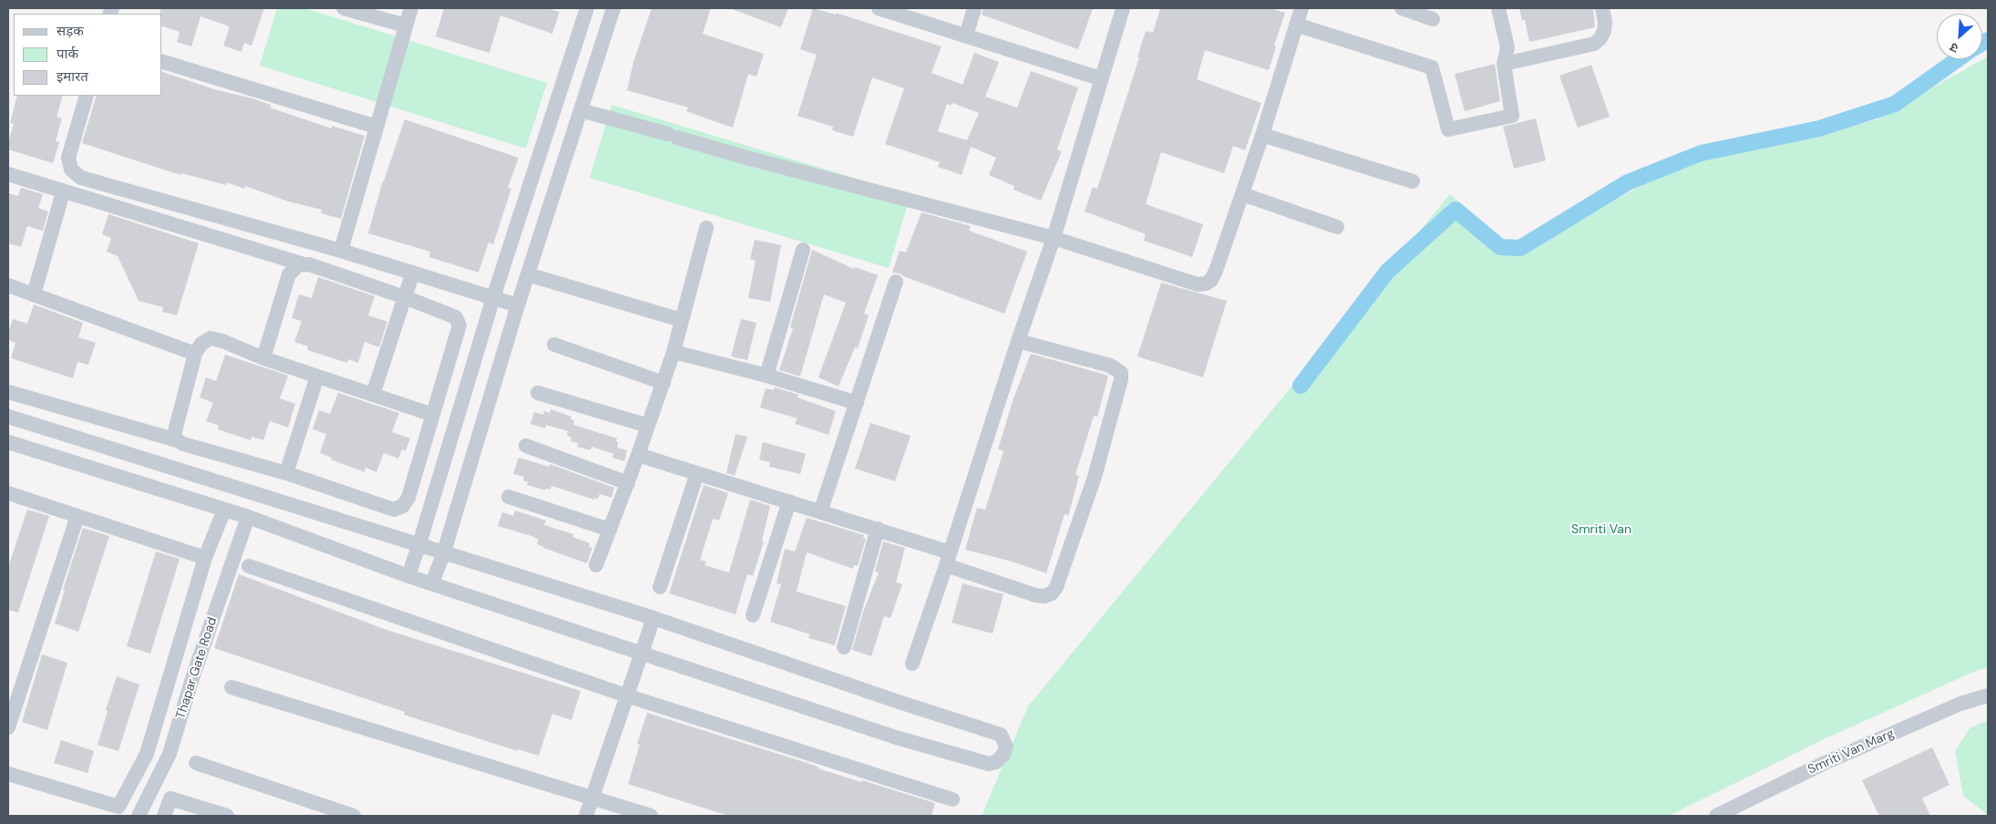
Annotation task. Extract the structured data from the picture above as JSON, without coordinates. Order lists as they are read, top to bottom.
{
  "streets": {
    "street": ["Thapar Gate Road", "Smriti Van Marg"]
  },
  "parks": ["Smriti Van"],
  "legend": ["सड़क", "पार्क", "इमारत"],
  "north": "bottom left"
}
